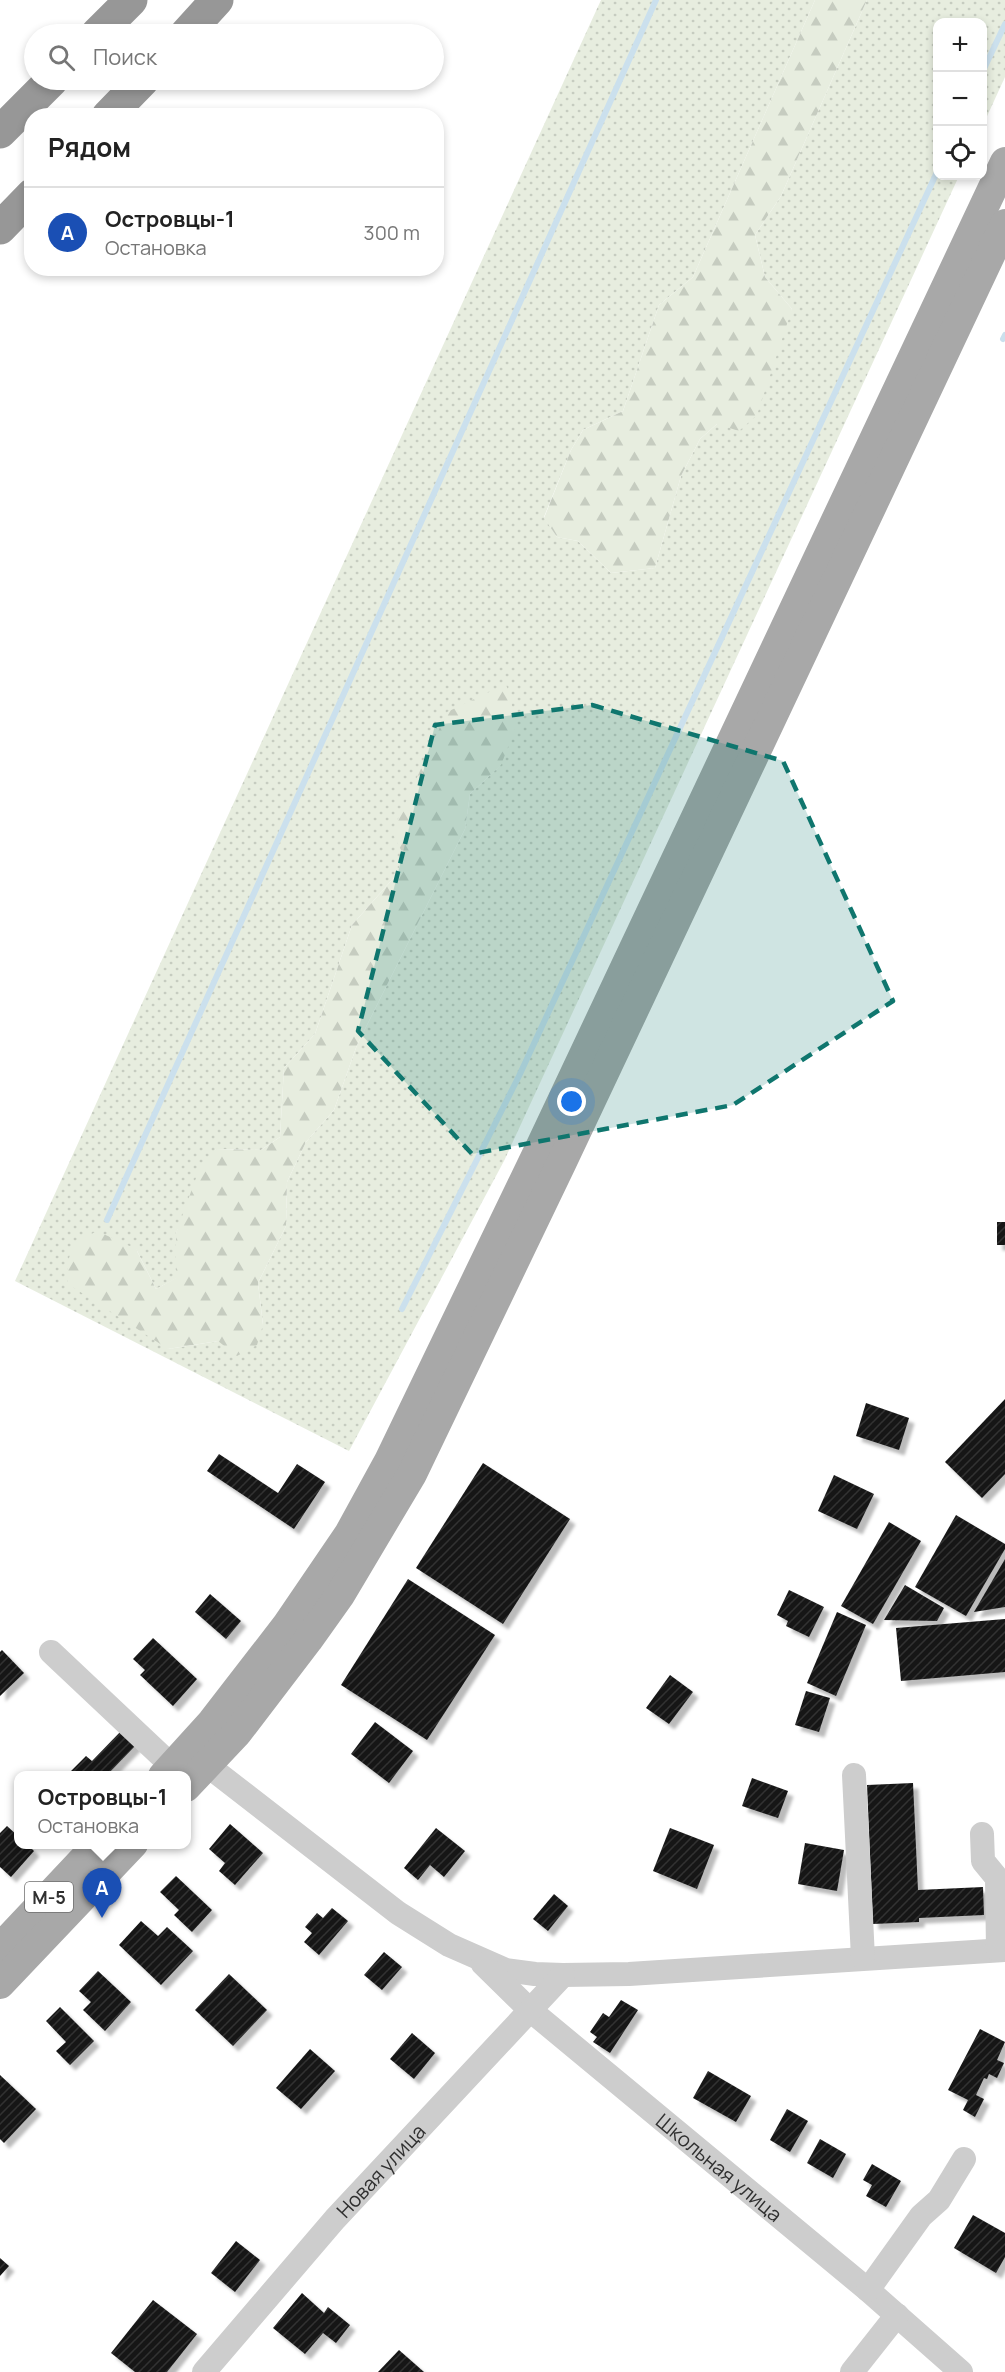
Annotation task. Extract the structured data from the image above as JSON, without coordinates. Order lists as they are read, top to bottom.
{
  "streets": {
    "main road": ["М-5"],
    "street": ["Школьная улица", "Новая улица"]
  },
  "crossings": [
    ["Школьная улица", "Новая улица"]
  ],
  "page": {
    "map_buttons": ["+", "−"],
    "search": "Поиск",
    "heading": "Рядом",
    "list": [
      {
        "mark": "A",
        "name": "Островцы-1",
        "note": "Остановка",
        "value": "300 m"
      }
    ],
    "popup": ["Островцы-1", "Остановка"],
    "pins": "A"
  }
}
